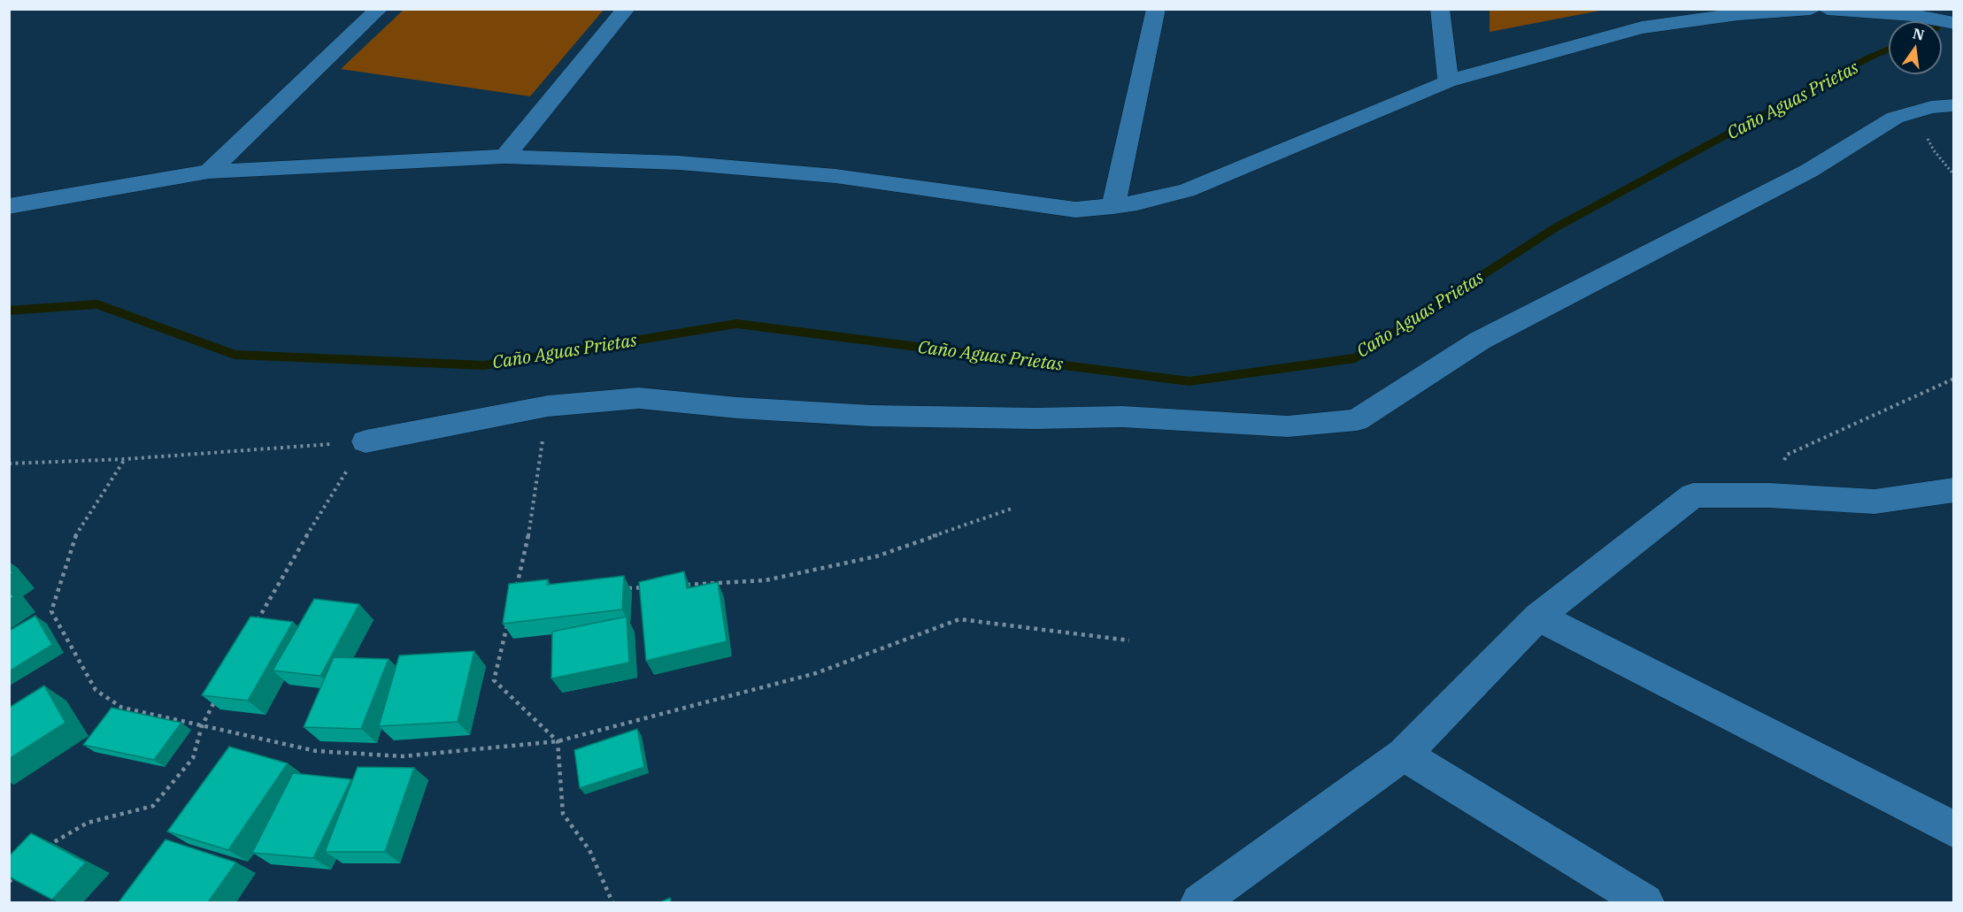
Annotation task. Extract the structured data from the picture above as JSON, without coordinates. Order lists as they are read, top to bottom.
{
  "water": ["Caño Aguas Prietas"],
  "north": "top"
}
